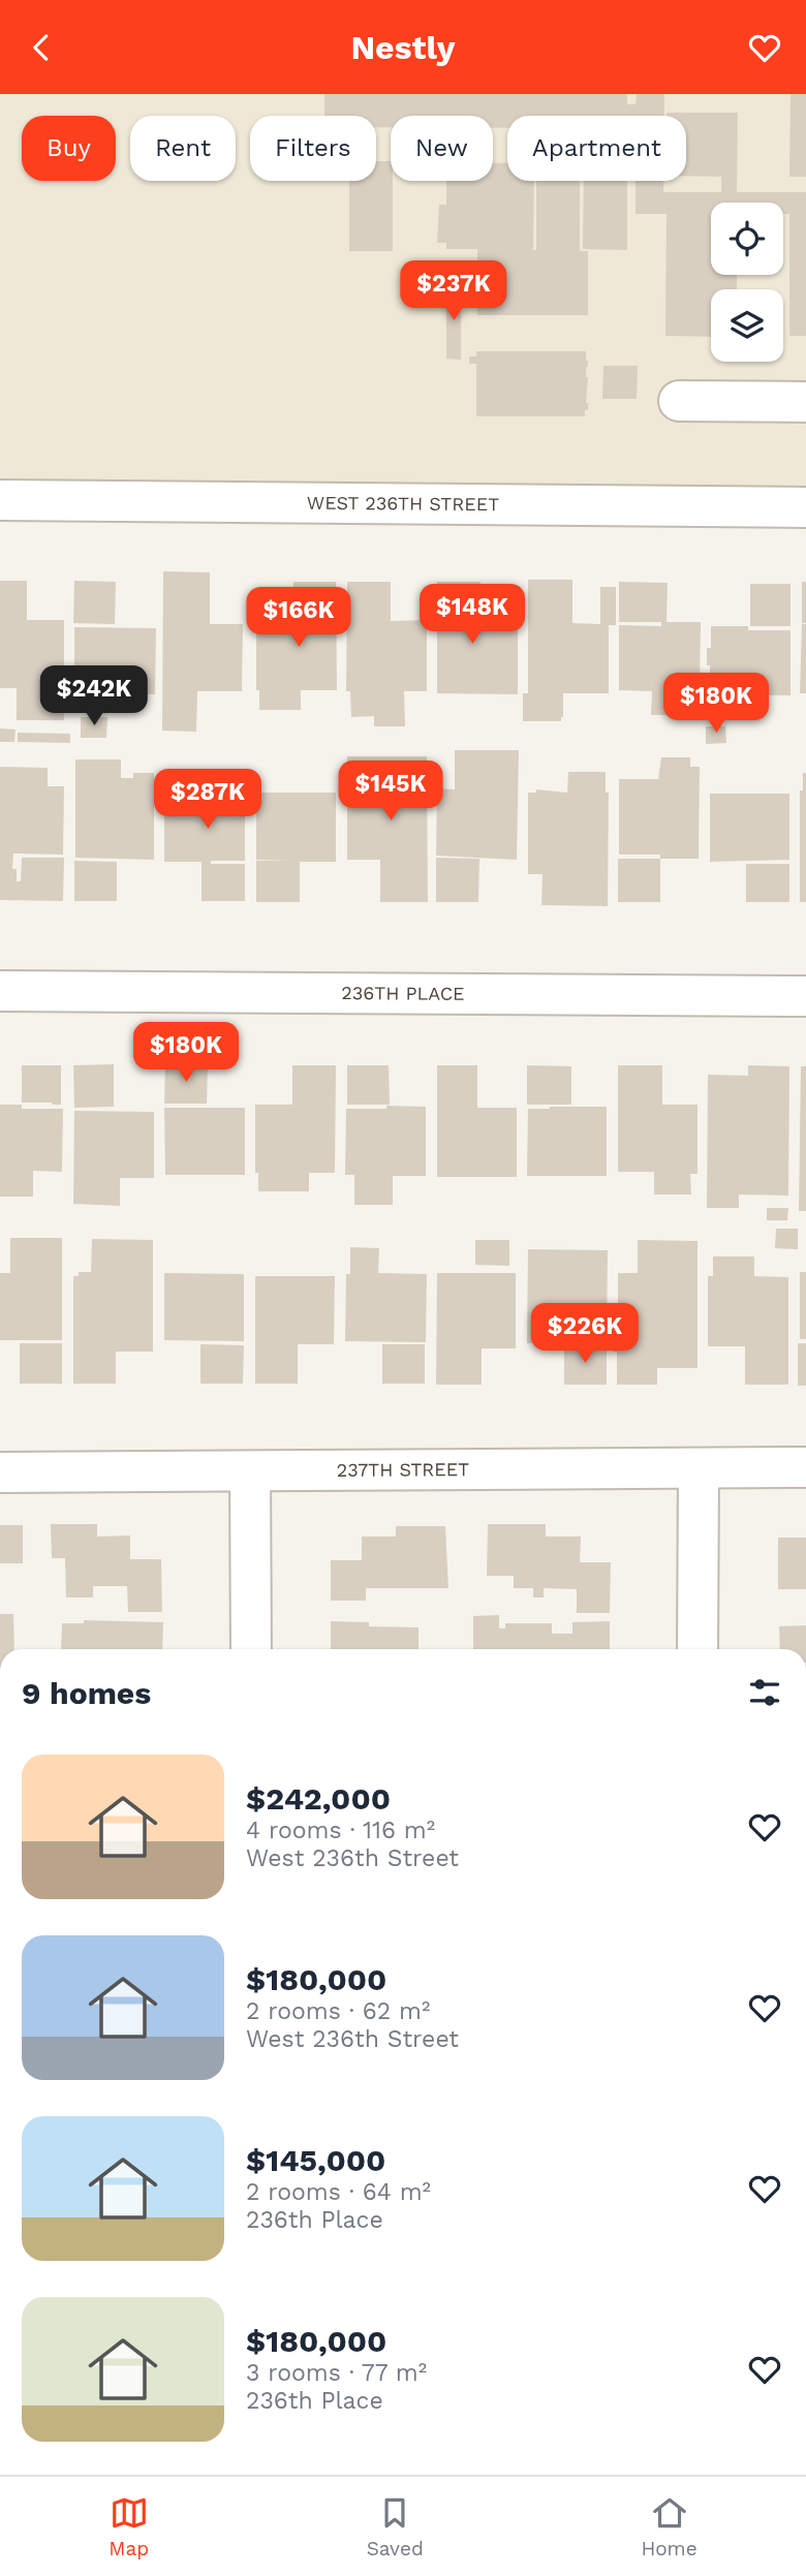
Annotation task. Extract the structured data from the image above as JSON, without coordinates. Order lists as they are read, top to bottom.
{
  "streets": {
    "street": ["WEST 236TH STREET", "236TH PLACE", "237TH STREET"]
  },
  "page": {
    "header": "Nestly",
    "chip": [
      "Buy",
      "Rent",
      "Filters",
      "New",
      "Apartment"
    ],
    "price": [
      "$237K",
      "$148K",
      "$166K",
      "$242K",
      "$180K",
      "$145K",
      "$287K",
      "$180K",
      "$226K"
    ],
    "heading": "9 homes",
    "list": [
      {
        "name": "$242,000",
        "note": "4 rooms · 116 m² · West 236th Street"
      },
      {
        "name": "$180,000",
        "note": "2 rooms · 62 m² · West 236th Street"
      },
      {
        "name": "$145,000",
        "note": "2 rooms · 64 m² · 236th Place"
      },
      {
        "name": "$180,000",
        "note": "3 rooms · 77 m² · 236th Place"
      }
    ],
    "tabs": ["Map", "Saved", "Home"]
  }
}
